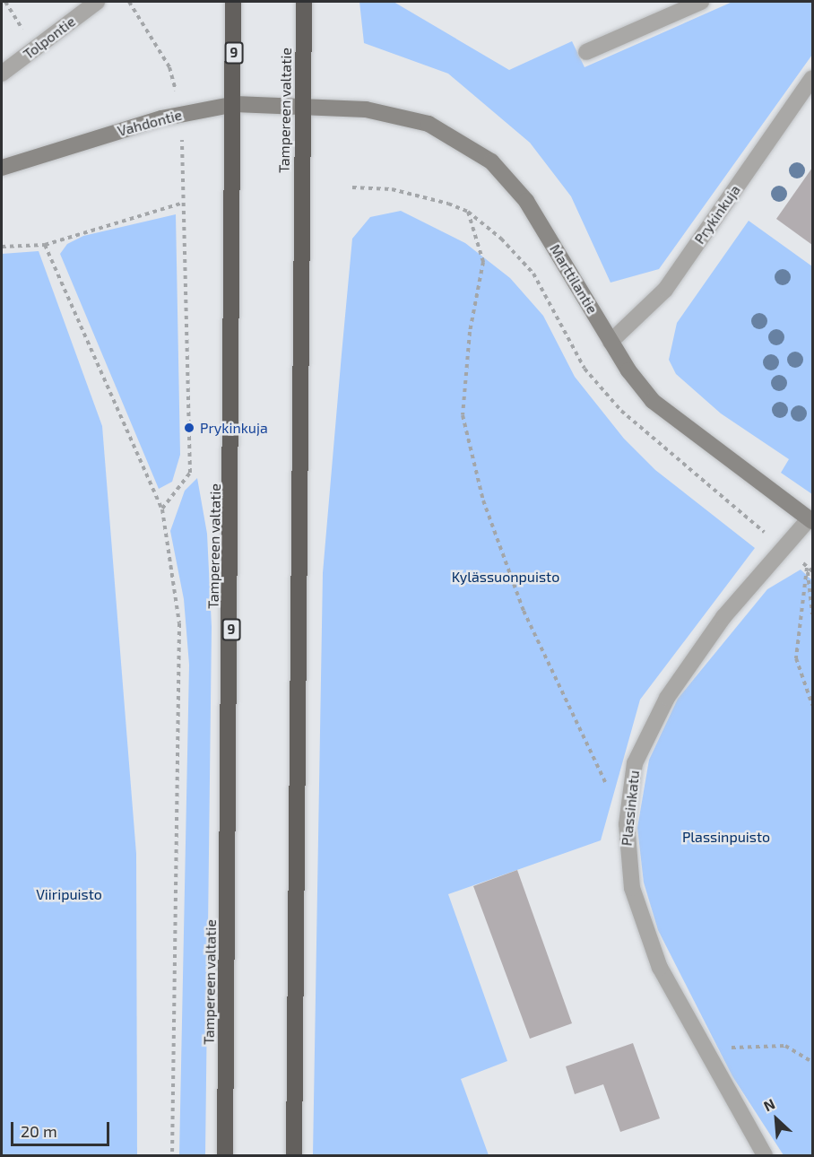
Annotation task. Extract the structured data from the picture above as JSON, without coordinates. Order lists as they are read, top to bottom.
{
  "streets": {
    "highway": ["9", "Tampereen valtatie"],
    "street": [
      "Tolpontie",
      "Vahdontie",
      "Prykinkuja",
      "Marttilantie",
      "Plassinkatu"
    ]
  },
  "crossings": [
    ["Tampereen valtatie", "Vahdontie"],
    ["Tampereen valtatie", "Marttilantie"],
    ["Vahdontie", "Marttilantie"],
    ["Prykinkuja", "Marttilantie"],
    ["Marttilantie", "Plassinkatu"]
  ],
  "parks": ["Kylässuonpuisto", "Plassinpuisto", "Viiripuisto"],
  "places": ["Prykinkuja"],
  "scale_bar": "20 m",
  "north": "top left"
}
